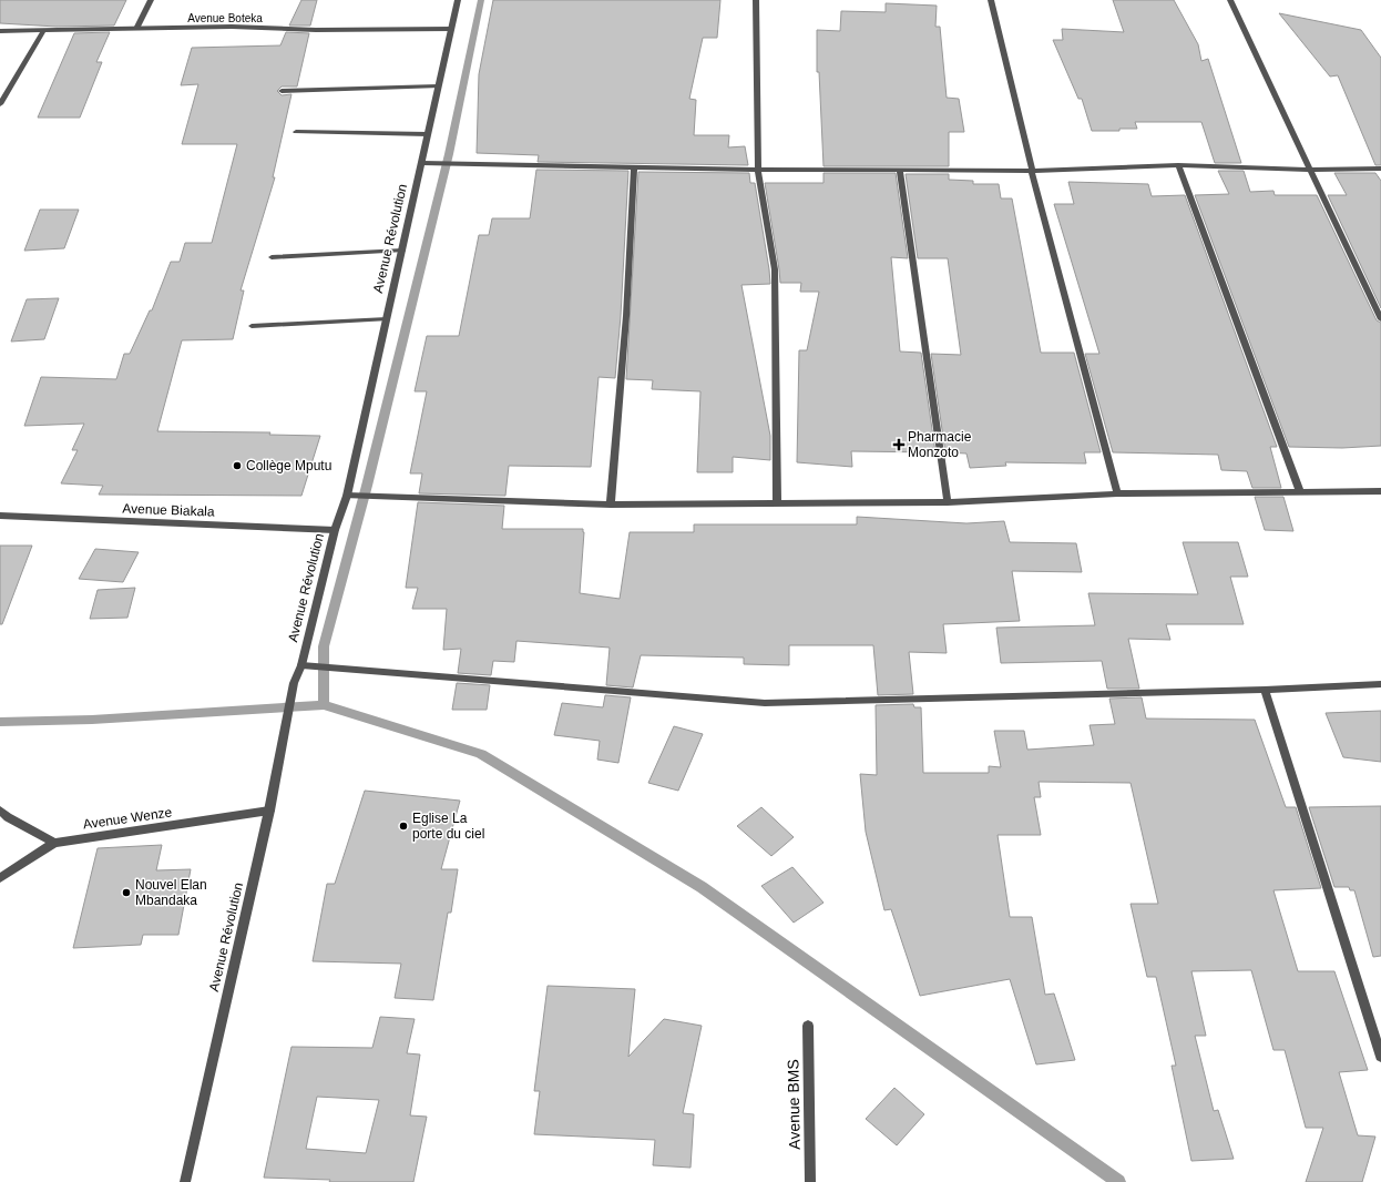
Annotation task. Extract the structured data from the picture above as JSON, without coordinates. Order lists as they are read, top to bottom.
{
  "streets": {
    "street": [
      "Avenue Boteka",
      "Avenue Révolution",
      "Avenue Biakala",
      "Avenue Wenze",
      "Avenue BMS"
    ]
  },
  "crossings": [
    ["Avenue Boteka", "Avenue Révolution"],
    ["Avenue Révolution", "Avenue Biakala"],
    ["Avenue Révolution", "Avenue Wenze"]
  ],
  "places": {
    "health": ["Pharmacie Monzoto"],
    "other": ["Collège Mputu", "Eglise La porte du ciel", "Nouvel Elan Mbandaka"]
  }
}
